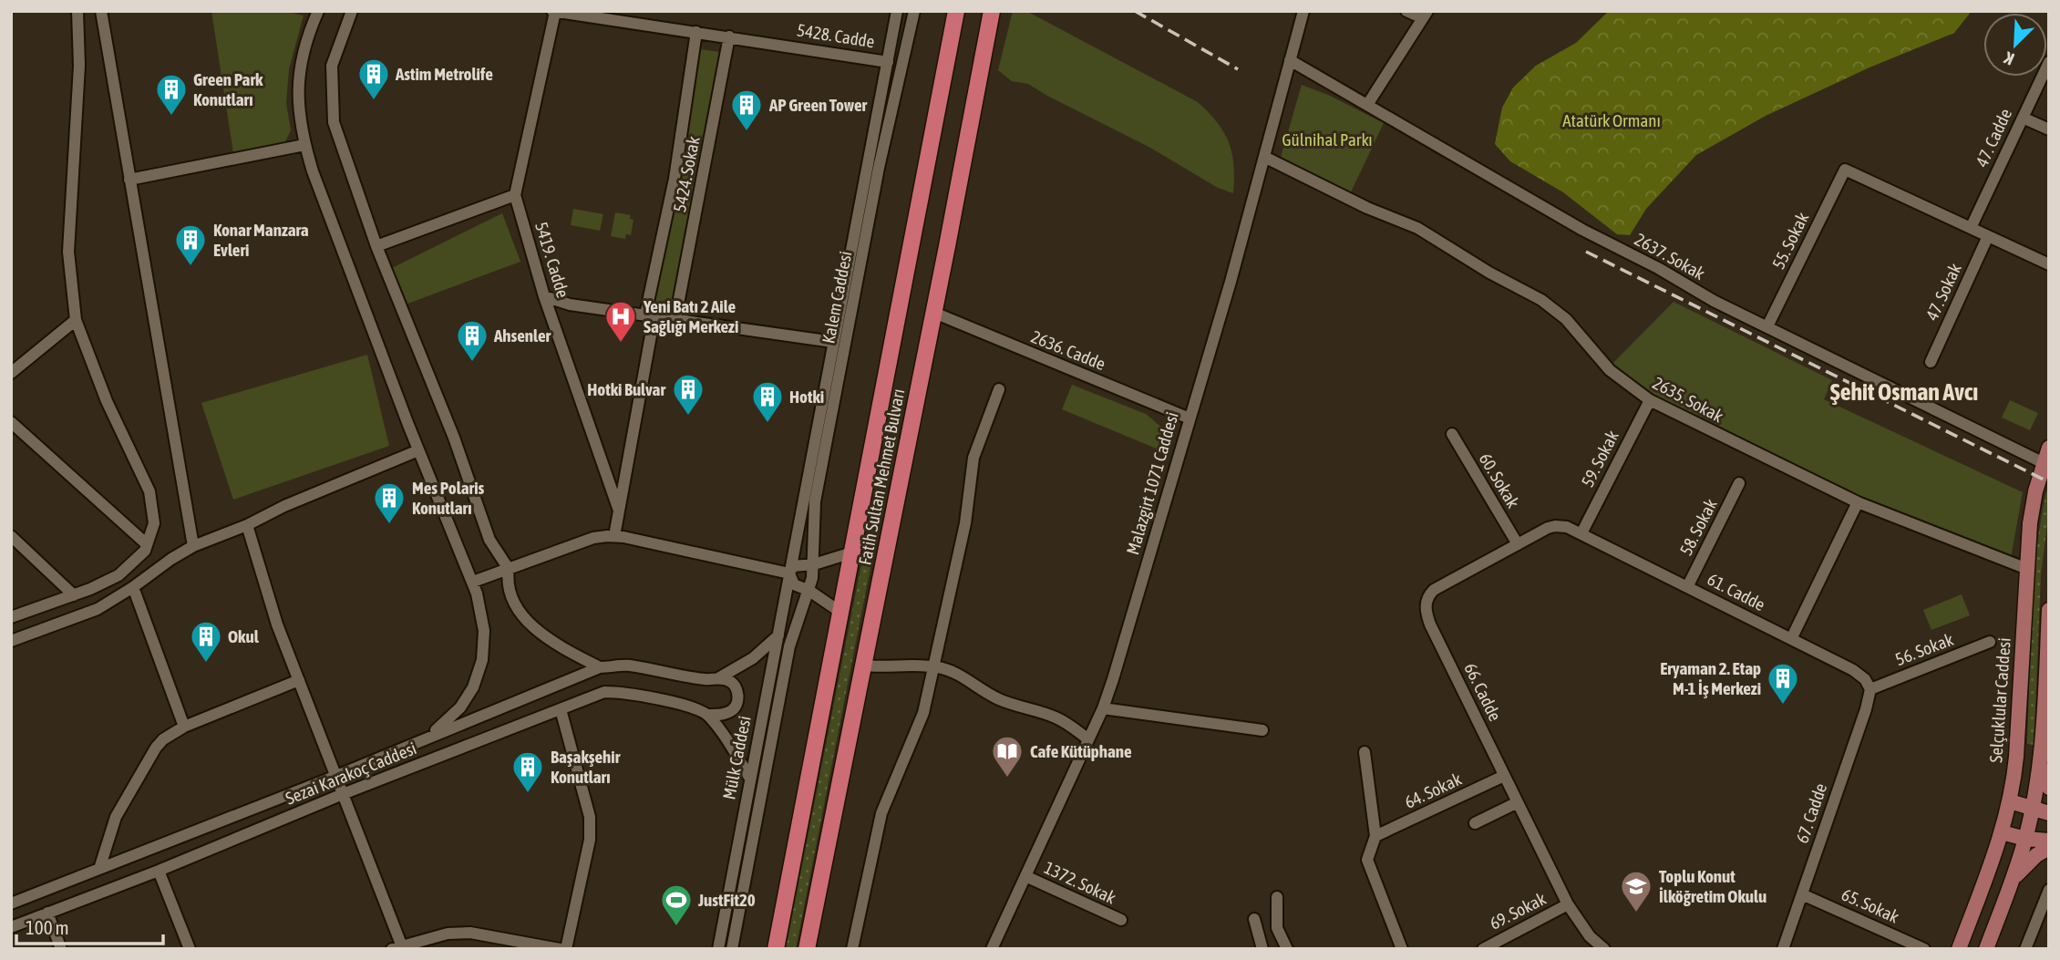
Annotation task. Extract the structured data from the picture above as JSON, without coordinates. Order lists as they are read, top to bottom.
{
  "streets": {
    "highway": ["Fatih Sultan Mehmet Bulvarı"],
    "main road": ["Selçuklular Caddesi"],
    "street": [
      "5428. Cadde",
      "47. Cadde",
      "5424. Sokak",
      "55. Sokak",
      "2637. Sokak",
      "5419. Cadde",
      "47. Sokak",
      "Kalem Caddesi",
      "2636. Cadde",
      "2635. Sokak",
      "59. Sokak",
      "60. Sokak",
      "Malazgirt 1071 Caddesi",
      "58. Sokak",
      "61. Cadde",
      "56. Sokak",
      "66. Cadde",
      "Mülk Caddesi",
      "Sezai Karakoç Caddesi",
      "64. Sokak",
      "67. Cadde",
      "1372. Sokak",
      "65. Sokak",
      "69. Sokak"
    ]
  },
  "crossings": [
    ["5428. Cadde", "5424. Sokak"],
    ["5428. Cadde", "5419. Cadde"],
    ["5428. Cadde", "Kalem Caddesi"],
    ["47. Cadde", "55. Sokak"],
    ["55. Sokak", "2637. Sokak"],
    ["2637. Sokak", "Malazgirt 1071 Caddesi"],
    ["2637. Sokak", "Selçuklular Caddesi"],
    ["Kalem Caddesi", "Mülk Caddesi"],
    ["2636. Cadde", "Fatih Sultan Mehmet Bulvarı"],
    ["2636. Cadde", "Malazgirt 1071 Caddesi"],
    ["2635. Sokak", "59. Sokak"],
    ["2635. Sokak", "Malazgirt 1071 Caddesi"],
    ["2635. Sokak", "Selçuklular Caddesi"],
    ["59. Sokak", "61. Cadde"],
    ["59. Sokak", "66. Cadde"],
    ["60. Sokak", "66. Cadde"],
    ["Malazgirt 1071 Caddesi", "1372. Sokak"],
    ["58. Sokak", "61. Cadde"],
    ["61. Cadde", "56. Sokak"],
    ["61. Cadde", "66. Cadde"],
    ["61. Cadde", "67. Cadde"],
    ["56. Sokak", "67. Cadde"],
    ["66. Cadde", "64. Sokak"],
    ["66. Cadde", "69. Sokak"],
    ["67. Cadde", "65. Sokak"]
  ],
  "districts": ["Şehit Osman Avcı"],
  "parks": ["Atatürk Ormanı", "Gülnihal Parkı"],
  "places": {
    "building": [
      "Astim Metrolife",
      "Green Park Konutları",
      "AP Green Tower",
      "Konar Manzara Evleri",
      "Ahsenler",
      "Hotki Bulvar",
      "Hotki",
      "Mes Polaris Konutları",
      "Okul",
      "Eryaman 2. Etap M-1 İş Merkezi",
      "Başakşehir Konutları"
    ],
    "hospital": ["Yeni Batı 2 Aile Sağlığı Merkezi"],
    "library": ["Cafe Kütüphane"],
    "school or university": ["Toplu Konut İlköğretim Okulu"],
    "sports": ["JustFit20"]
  },
  "scale_bar": "100 m",
  "north": "bottom left"
}
